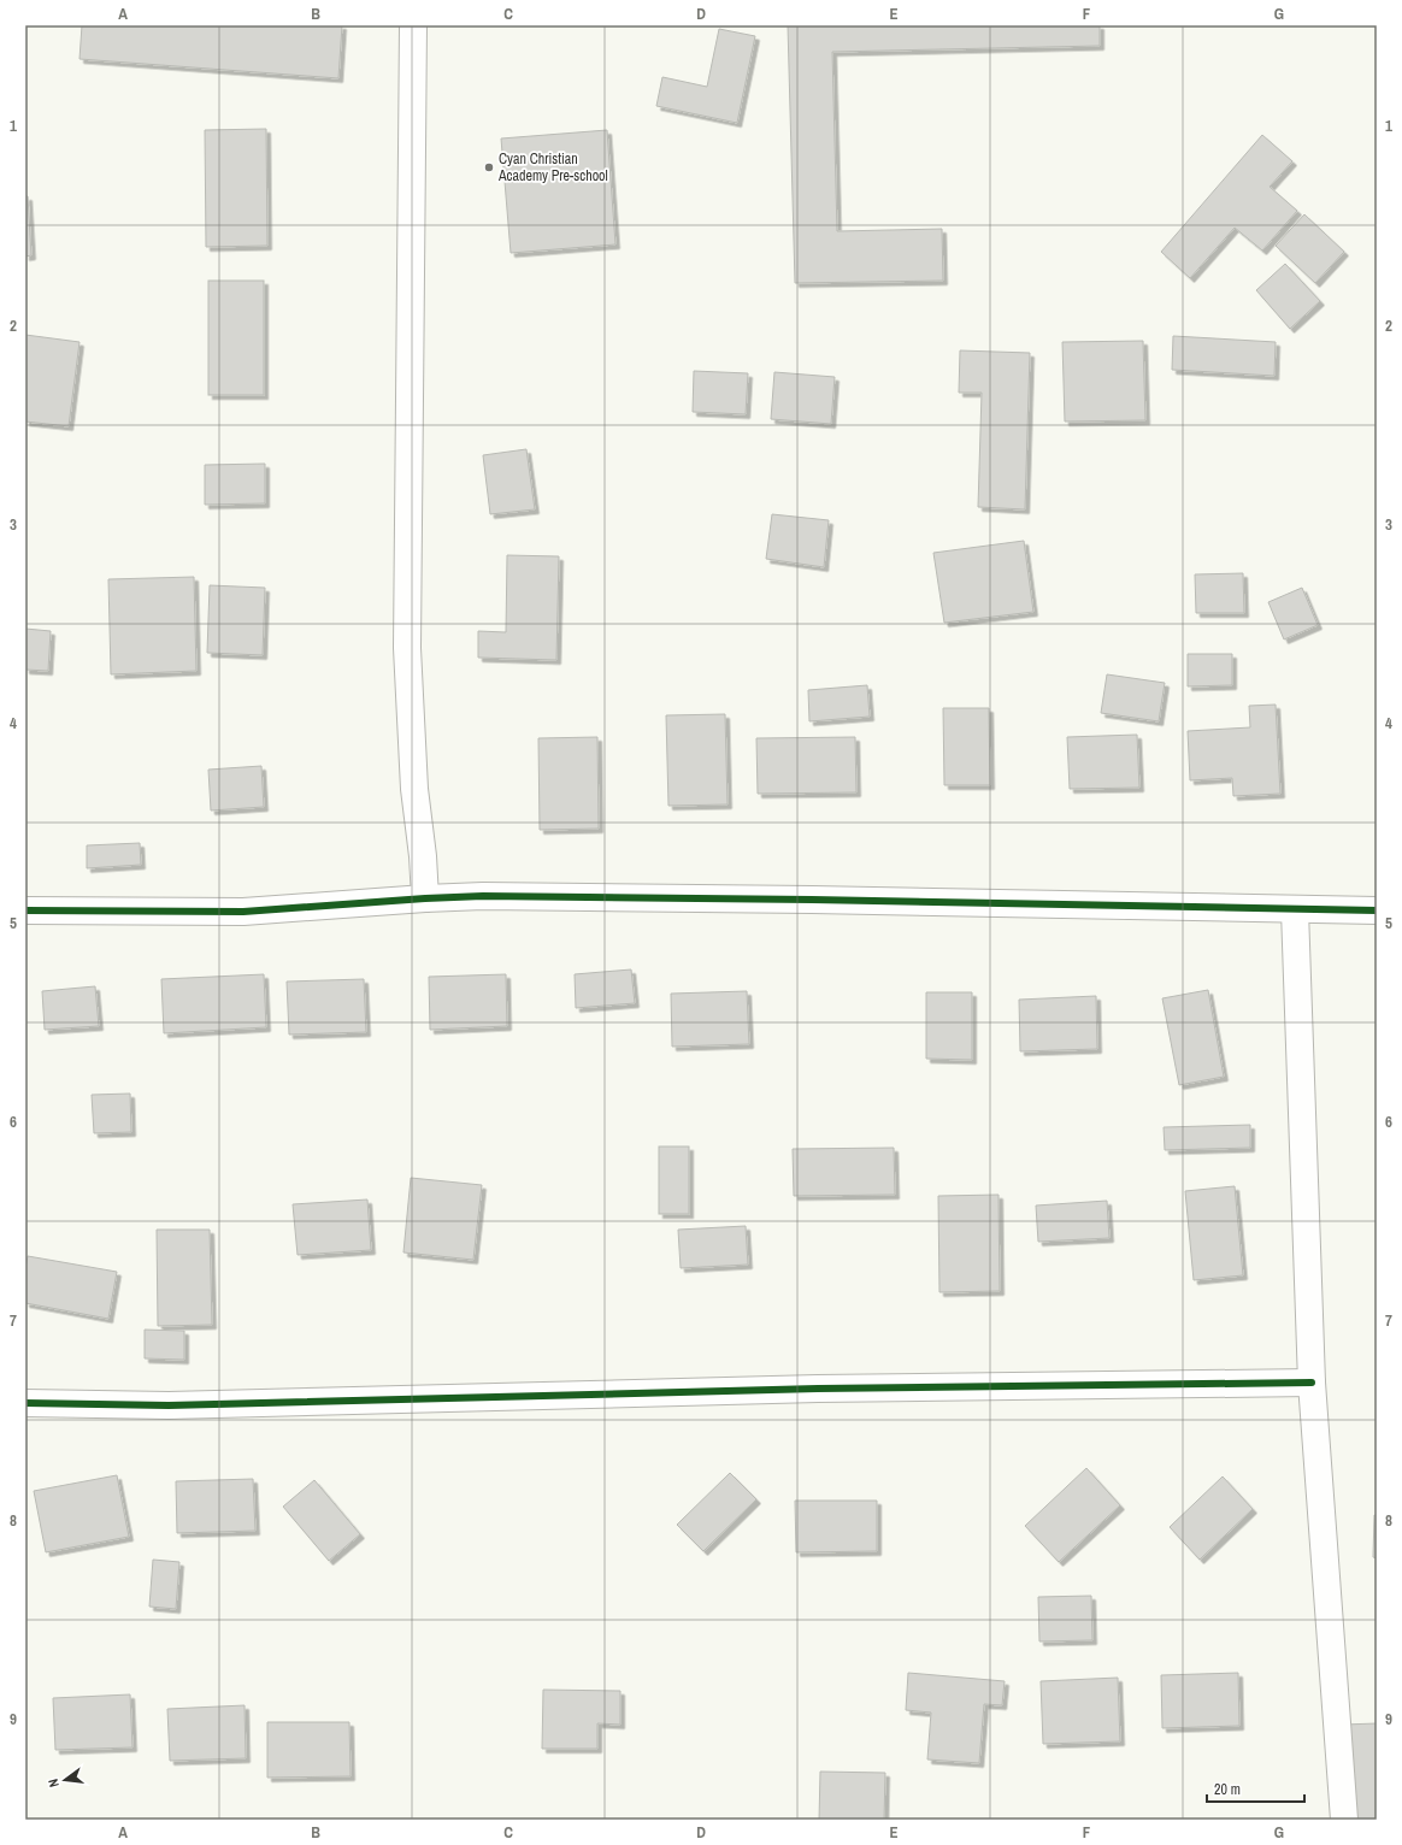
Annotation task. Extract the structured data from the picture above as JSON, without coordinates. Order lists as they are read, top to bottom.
{
  "places": ["Cyan Christian Academy Pre-school"],
  "scale_bar": "20 m",
  "north": "left",
  "grid": {
    "columns": [
      "A",
      "B",
      "C",
      "D",
      "E",
      "F",
      "G"
    ],
    "rows": [
      "1",
      "2",
      "3",
      "4",
      "5",
      "6",
      "7",
      "8",
      "9"
    ]
  }
}
